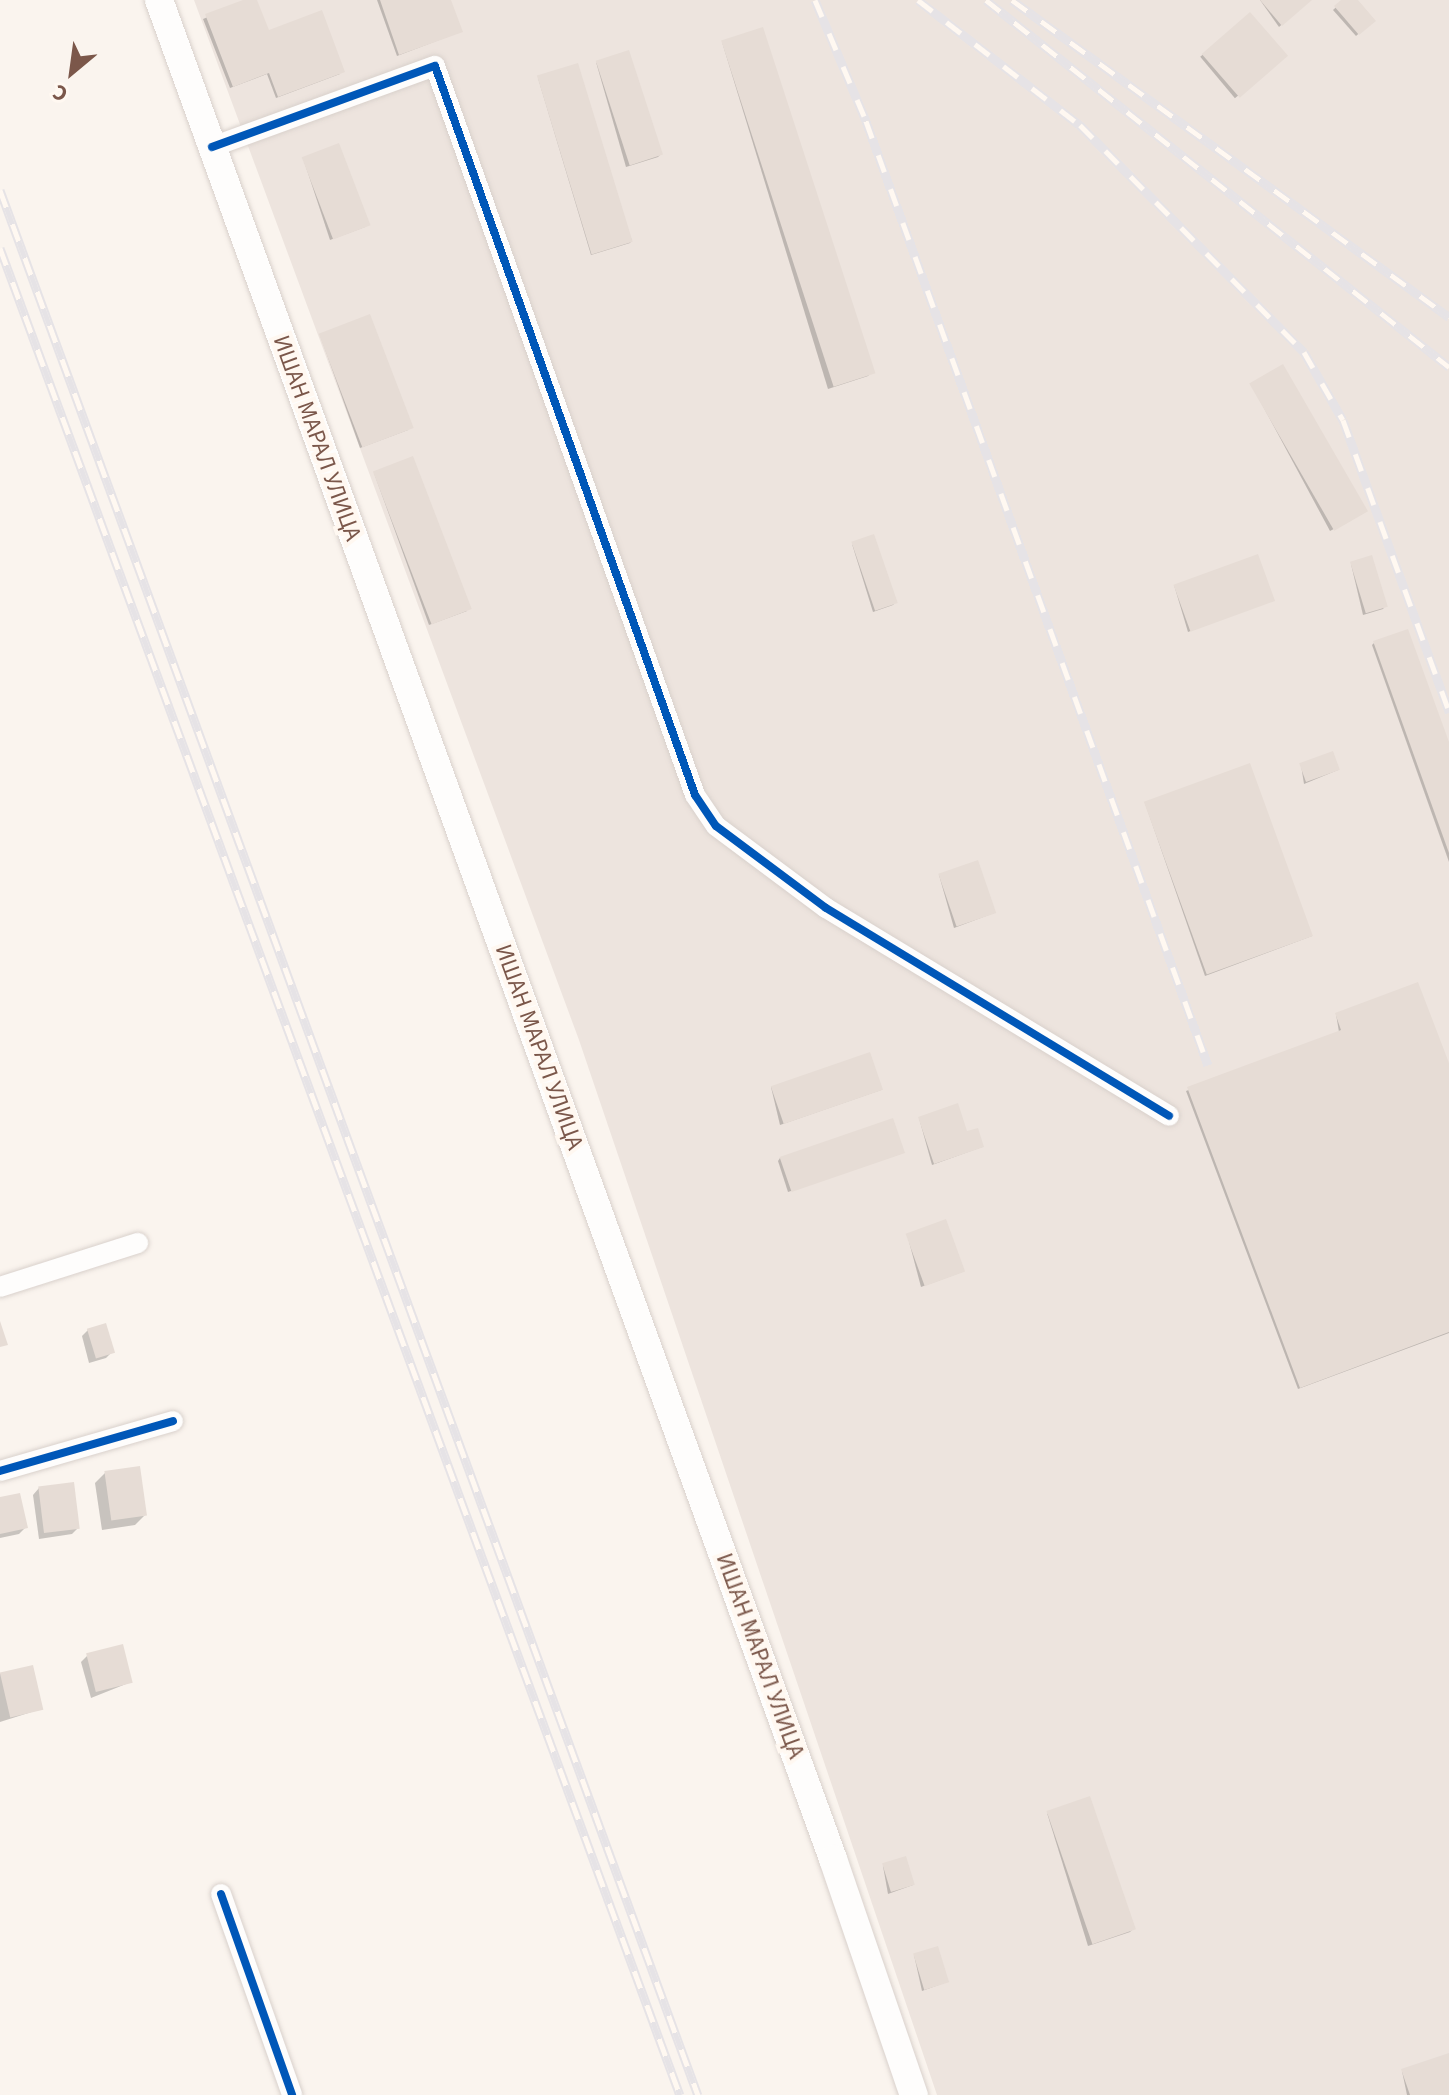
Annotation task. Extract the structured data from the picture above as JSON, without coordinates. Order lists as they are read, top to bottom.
{
  "streets": {
    "main road": ["ИШАН МАРАЛ УЛИЦА"]
  },
  "north": "bottom left"
}
